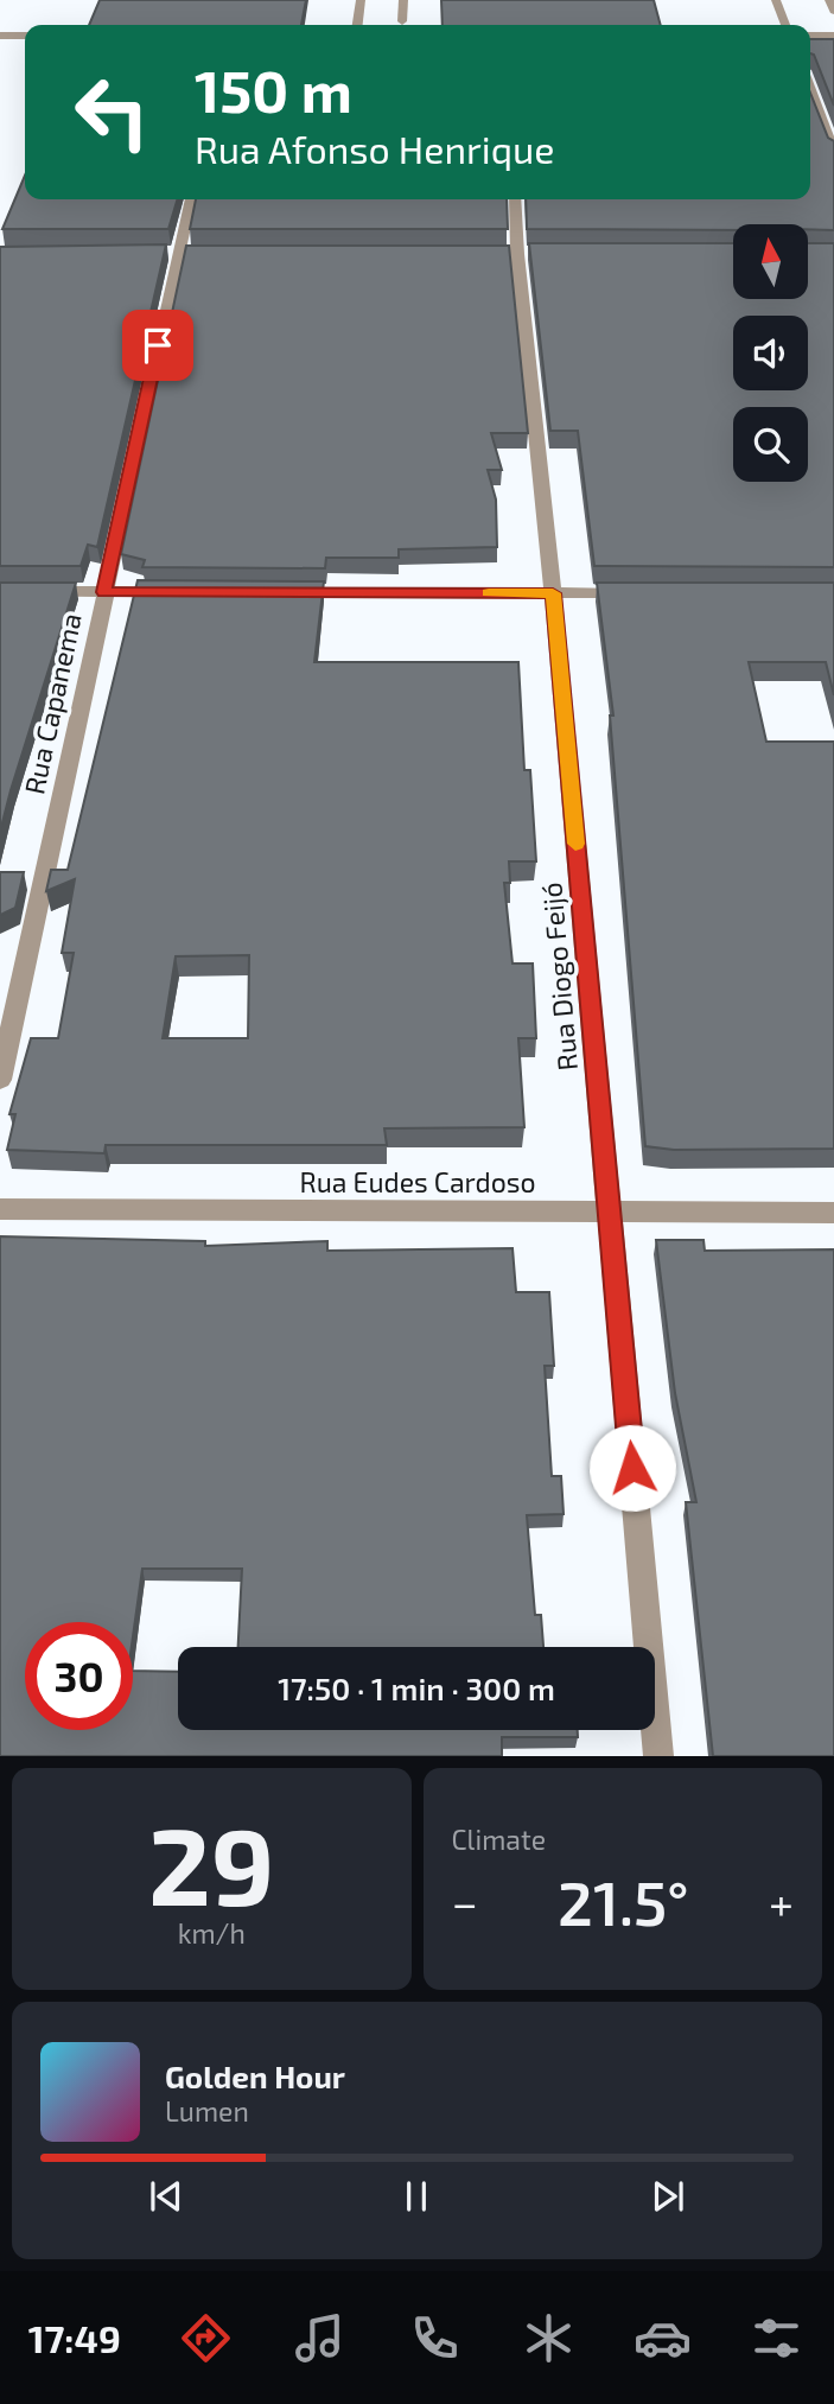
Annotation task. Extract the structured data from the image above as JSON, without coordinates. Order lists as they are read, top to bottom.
{
  "streets": {
    "street": ["Rua Capanema", "Rua Diogo Feijó", "Rua Eudes Cardoso"]
  },
  "crossings": [
    ["Rua Diogo Feijó", "Rua Eudes Cardoso"]
  ],
  "north": "top",
  "page": {
    "turn": ["150 m", "Rua Afonso Henrique"],
    "limit": "30",
    "trip": "17:50 · 1 min · 300 m",
    "tile": [
      ["29", "km/h"],
      "Climate"
    ],
    "heat": ["−", "21.5°", "+"],
    "song": ["Golden Hour", "Lumen"],
    "tabs": "17:49"
  }
}
